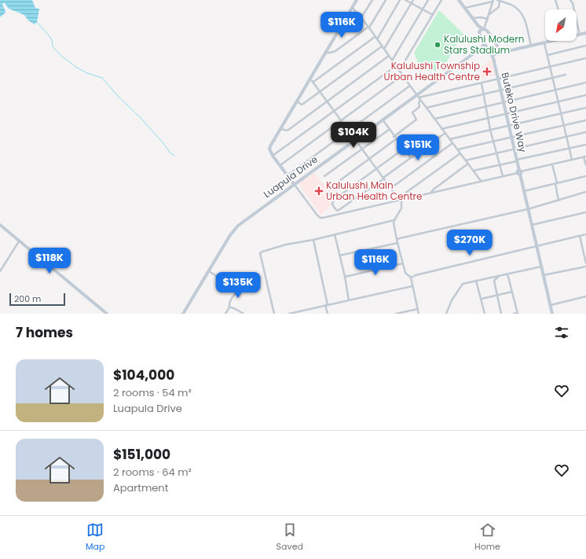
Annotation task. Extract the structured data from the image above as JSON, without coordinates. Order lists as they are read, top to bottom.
{
  "streets": {
    "street": ["Buteko Drive Way", "Luapula Drive"]
  },
  "places": {
    "other": ["Kalulushi Modern Stars Stadium"],
    "health": ["Kalulushi Township Urban Health Centre", "Kalulushi Main Urban Health Centre"]
  },
  "scale_bar": "200 m",
  "north": "bottom left",
  "page": {
    "price": [
      "$116K",
      "$104K",
      "$151K",
      "$270K",
      "$118K",
      "$116K",
      "$135K"
    ],
    "scale": "200 m",
    "heading": "7 homes",
    "list": [
      {
        "name": "$104,000",
        "note": "2 rooms · 54 m² · Luapula Drive"
      },
      {
        "name": "$151,000",
        "note": "2 rooms · 64 m² · Apartment"
      }
    ],
    "tabs": ["Map", "Saved", "Home"]
  }
}
